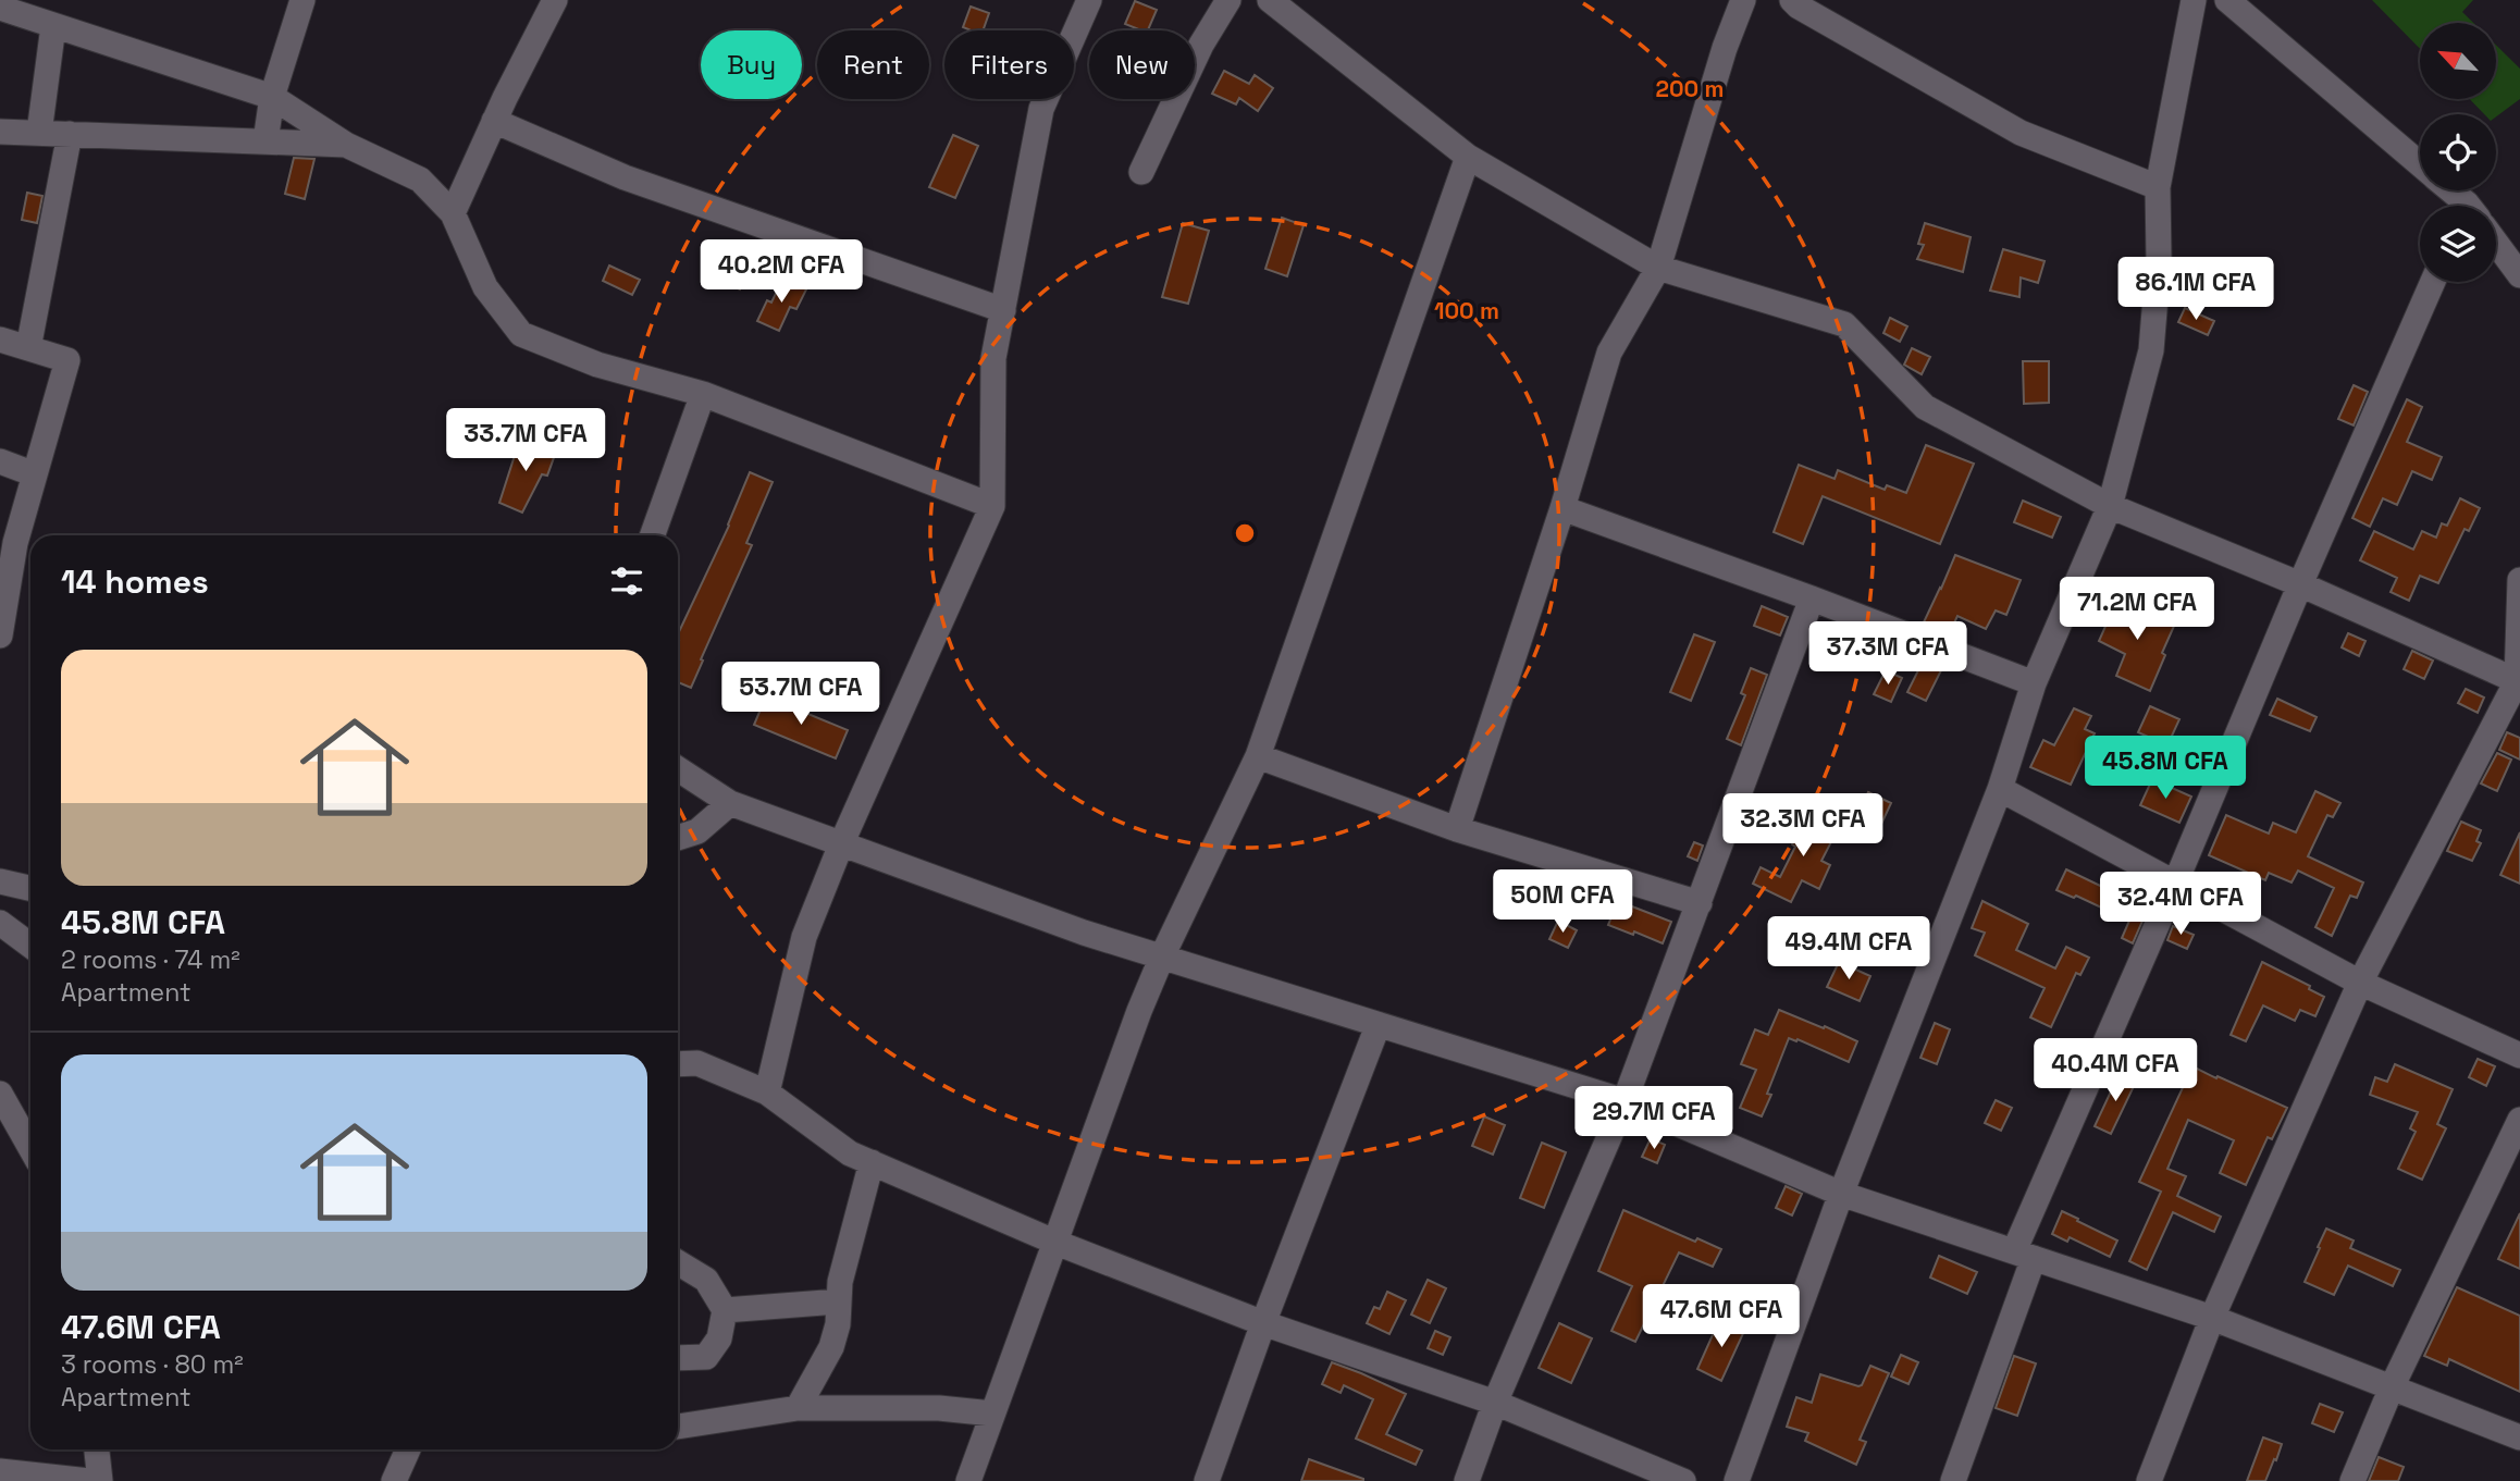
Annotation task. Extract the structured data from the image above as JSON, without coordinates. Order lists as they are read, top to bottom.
{
  "north": "top left",
  "page": {
    "chip": [
      "Buy",
      "Rent",
      "Filters",
      "New"
    ],
    "price": [
      "40.2M CFA",
      "86.1M CFA",
      "33.7M CFA",
      "71.2M CFA",
      "37.3M CFA",
      "53.7M CFA",
      "45.8M CFA",
      "32.3M CFA",
      "50M CFA",
      "32.4M CFA",
      "49.4M CFA",
      "40.4M CFA",
      "29.7M CFA",
      "47.6M CFA"
    ],
    "heading": "14 homes",
    "list": [
      {
        "name": "45.8M CFA",
        "note": "2 rooms · 74 m² · Apartment"
      },
      {
        "name": "47.6M CFA",
        "note": "3 rooms · 80 m² · Apartment"
      }
    ]
  },
  "rings": ["200 m", "100 m"]
}
